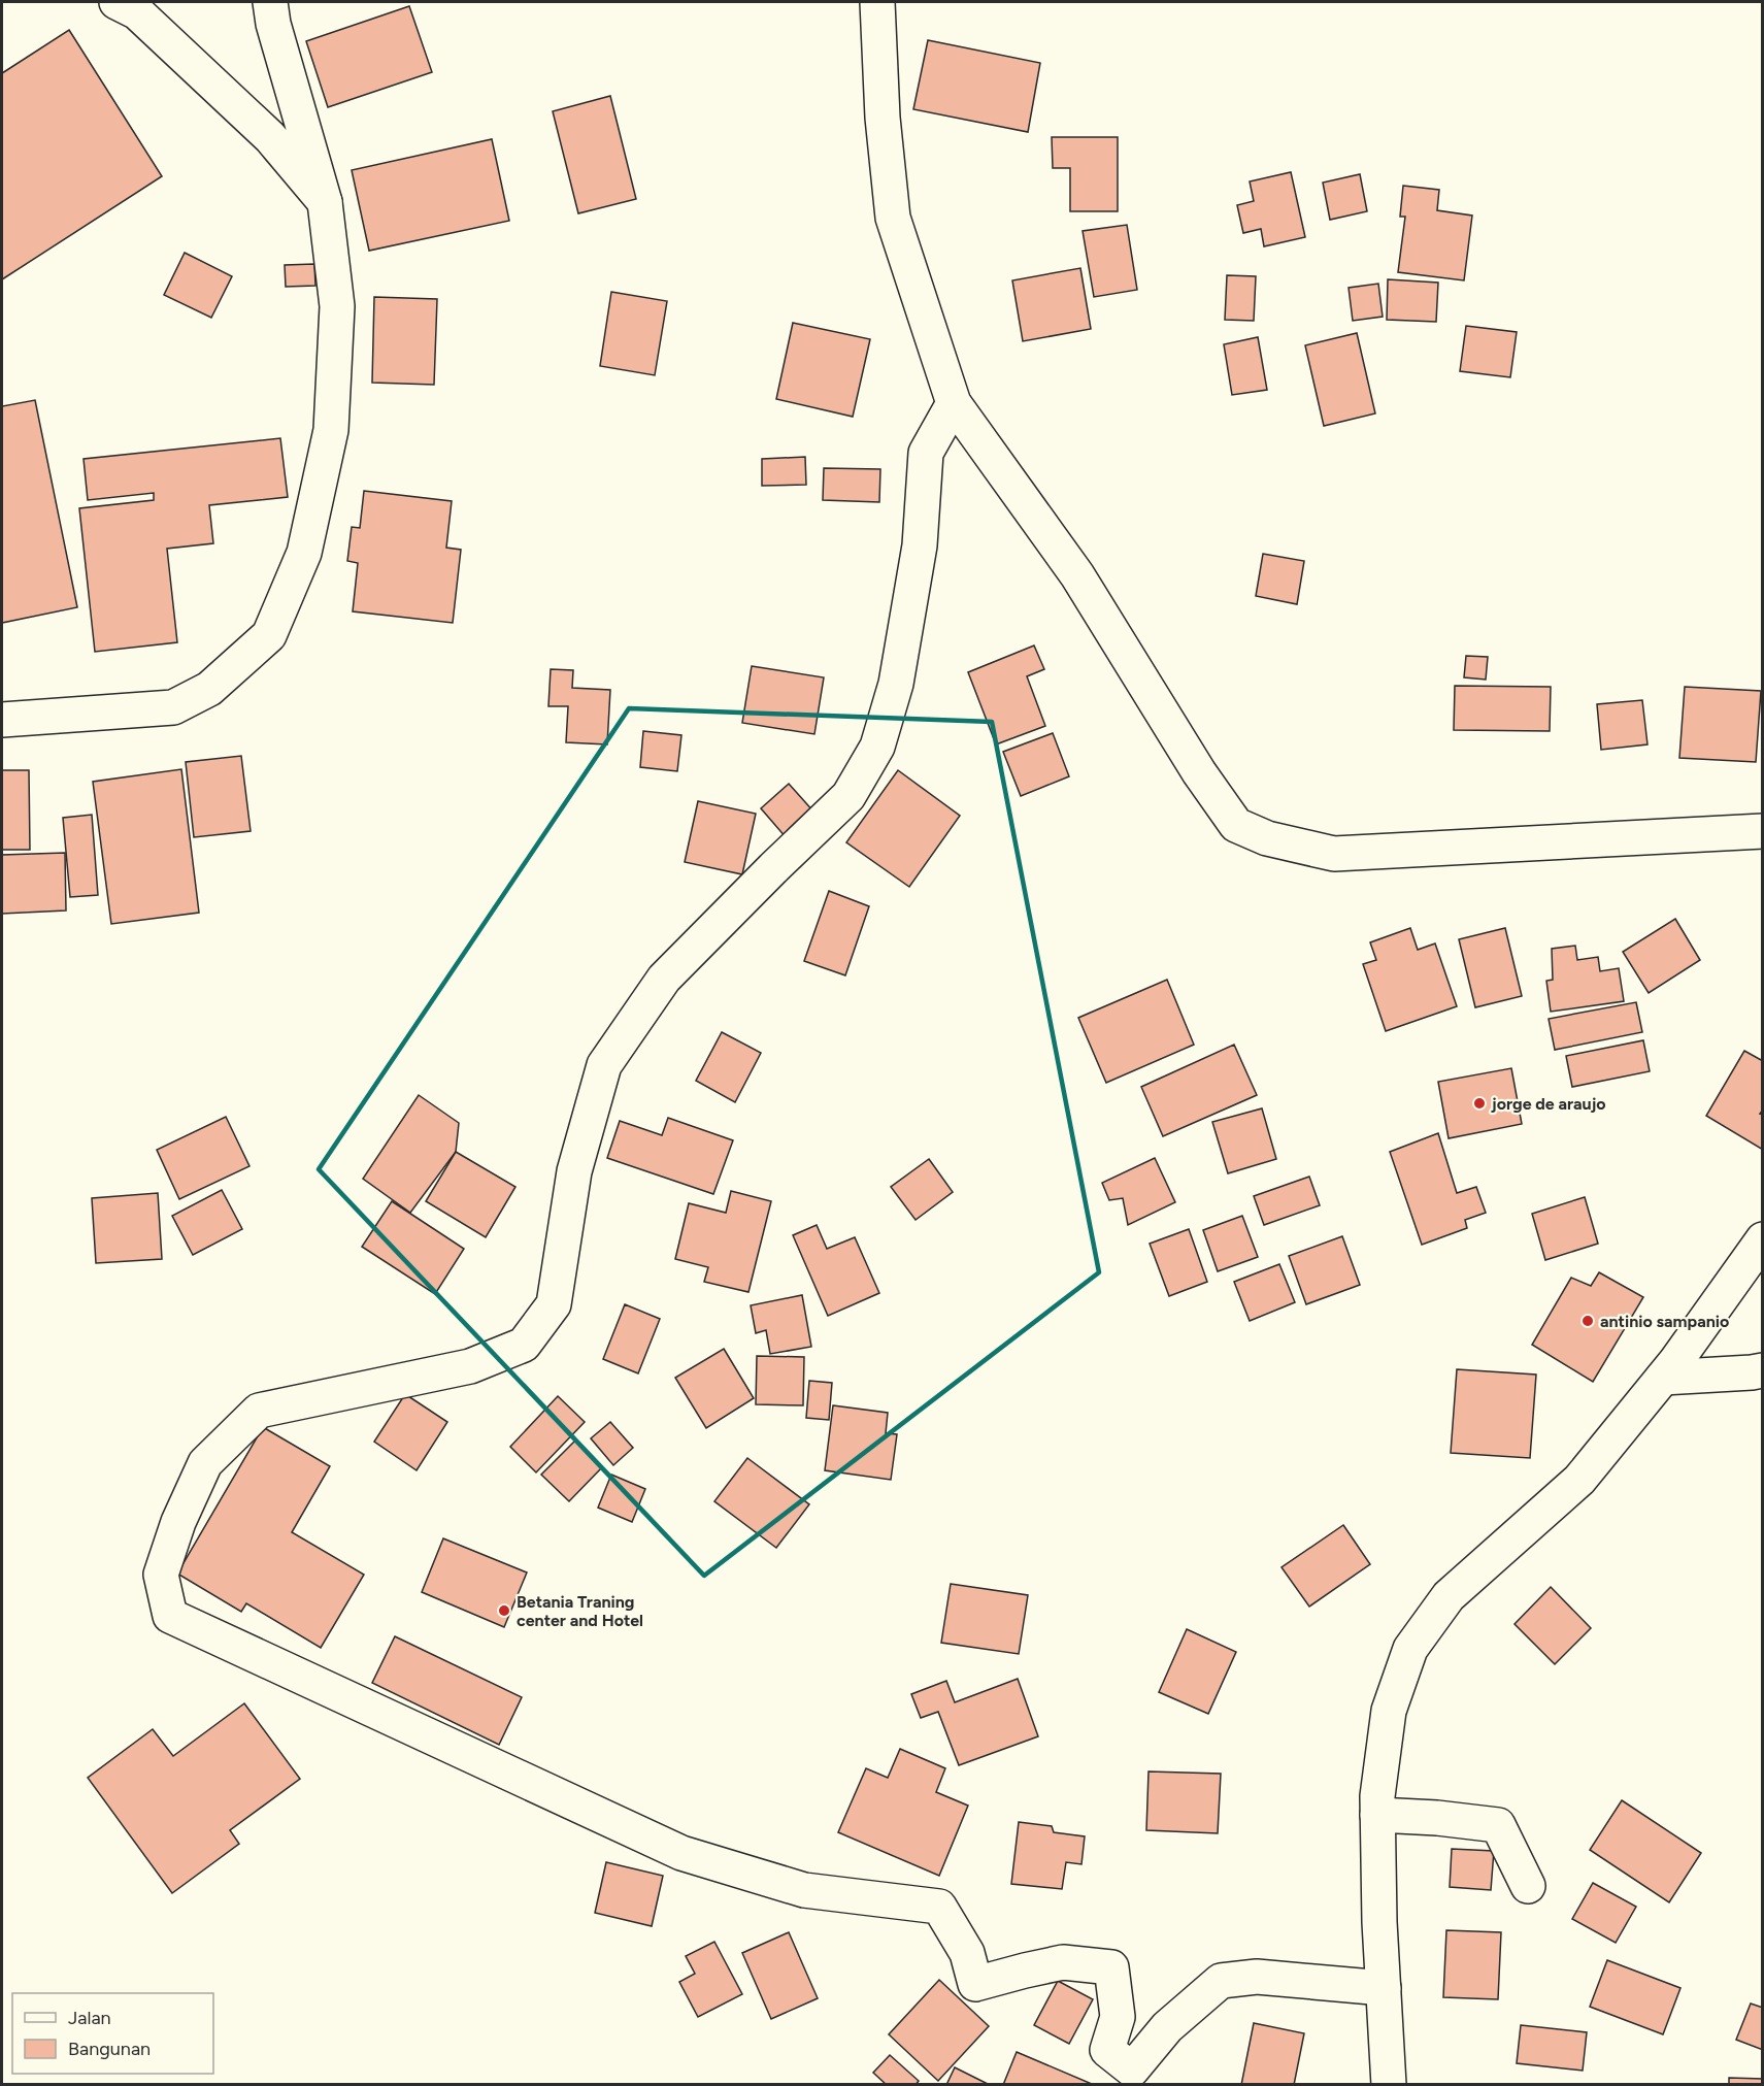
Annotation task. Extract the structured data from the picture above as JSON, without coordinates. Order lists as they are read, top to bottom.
{
  "places": ["jorge de araujo", "antinio sampanio", "Betania Traning center and Hotel"],
  "legend": ["Jalan", "Bangunan"]
}
